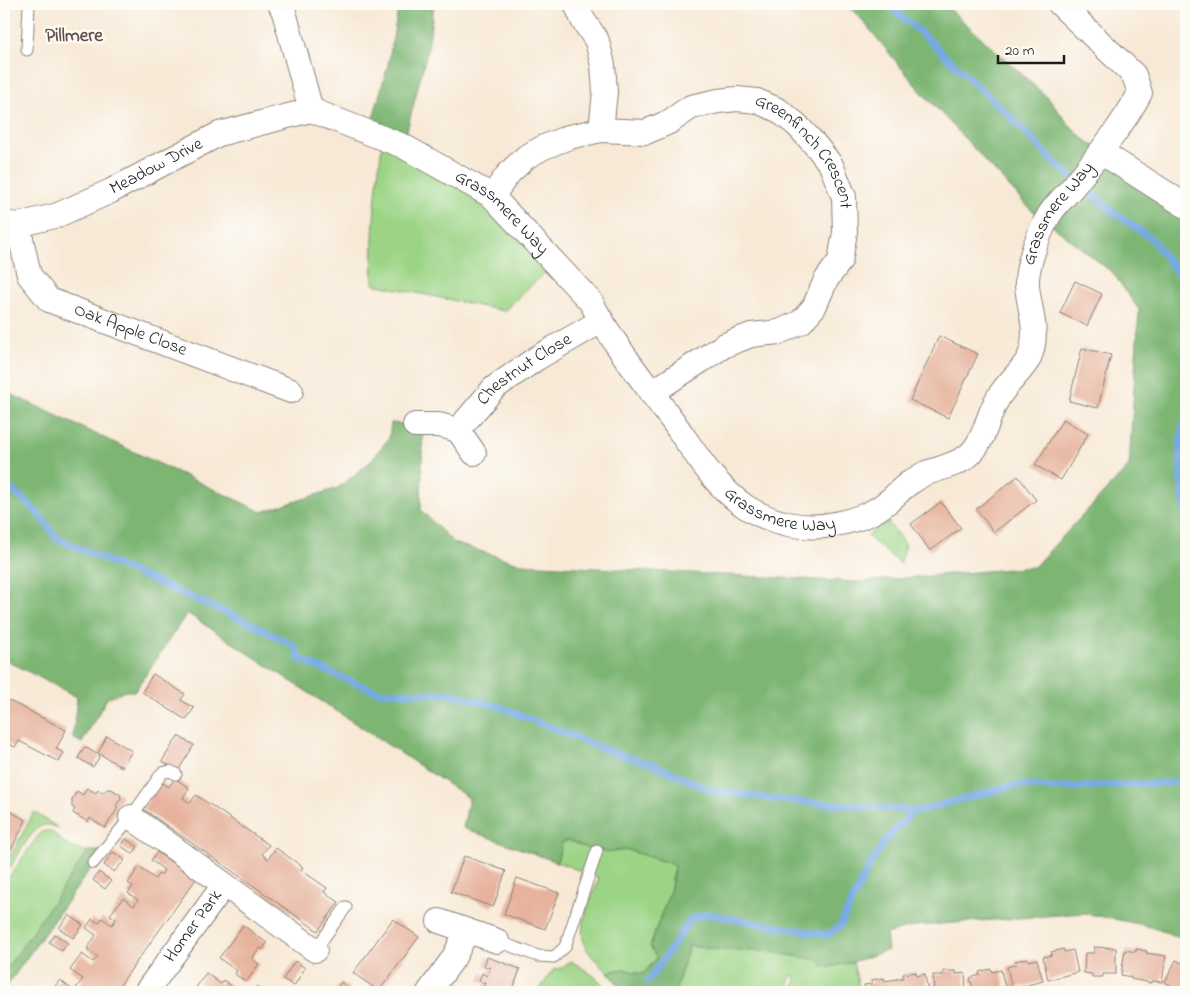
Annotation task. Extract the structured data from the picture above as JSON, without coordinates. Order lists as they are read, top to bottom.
{
  "streets": {
    "street": [
      "Greenfinch Crescent",
      "Meadow Drive",
      "Grassmere Way",
      "Oak Apple Close",
      "Chestnut Close",
      "Homer Park"
    ]
  },
  "crossings": [
    ["Greenfinch Crescent", "Grassmere Way"],
    ["Meadow Drive", "Grassmere Way"],
    ["Meadow Drive", "Oak Apple Close"],
    ["Grassmere Way", "Chestnut Close"]
  ],
  "districts": ["Pillmere"],
  "scale_bar": "20 m"
}
